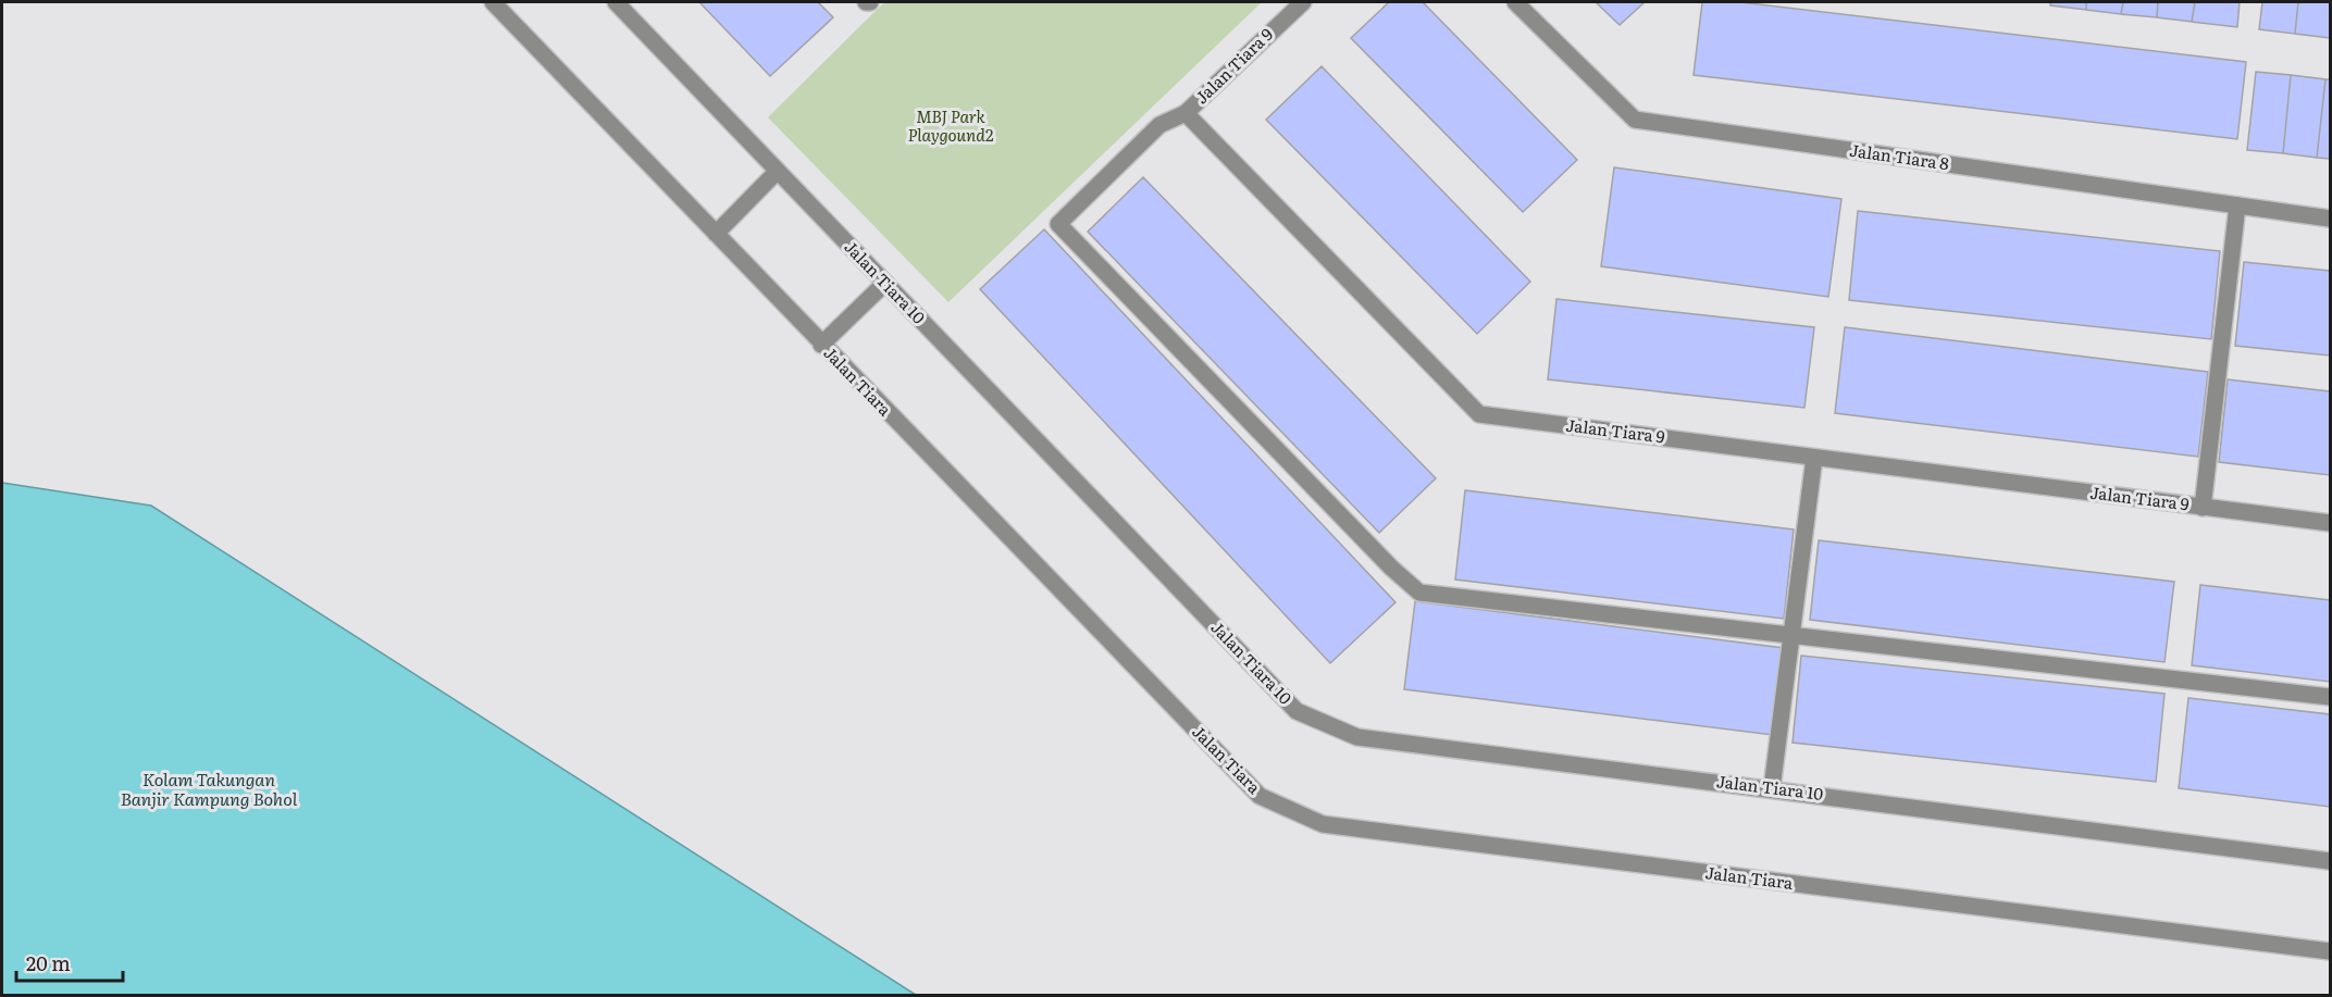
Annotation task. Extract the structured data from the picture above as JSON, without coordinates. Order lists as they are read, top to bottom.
{
  "streets": {
    "street": [
      "Jalan Tiara 9",
      "Jalan Tiara 8",
      "Jalan Tiara 10",
      "Jalan Tiara"
    ]
  },
  "water": ["Kolam Takungan Banjir Kampung Bohol"],
  "parks": ["MBJ Park Playgound2"],
  "scale_bar": "20 m"
}
